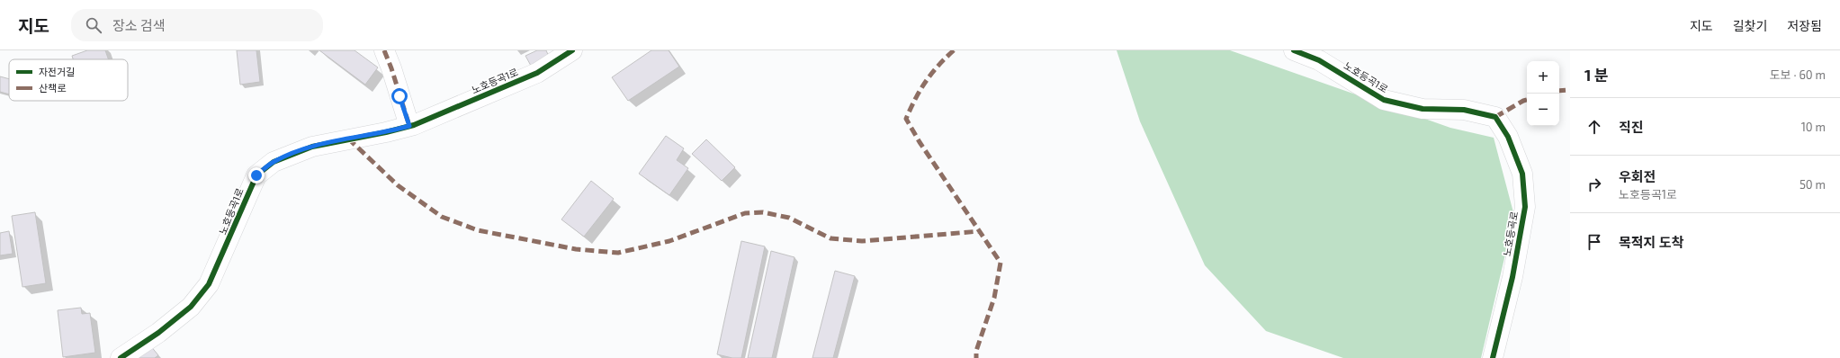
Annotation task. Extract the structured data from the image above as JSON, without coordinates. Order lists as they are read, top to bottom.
{
  "streets": {
    "street": ["노호등곡1로", "노호등곡로"]
  },
  "crossings": [
    ["노호등곡1로", "노호등곡로"]
  ],
  "legend": ["자전거길", "산책로"],
  "page": {
    "header": "지도",
    "search": "장소 검색",
    "nav": ["지도", "길찾기", "저장됨"],
    "heading": ["1 분", "도보 · 60 m"],
    "map_buttons": ["+", "−"],
    "list": [
      ["직진", "10 m"],
      ["우회전", "노호등곡1로", "50 m"],
      "목적지 도착"
    ]
  }
}
